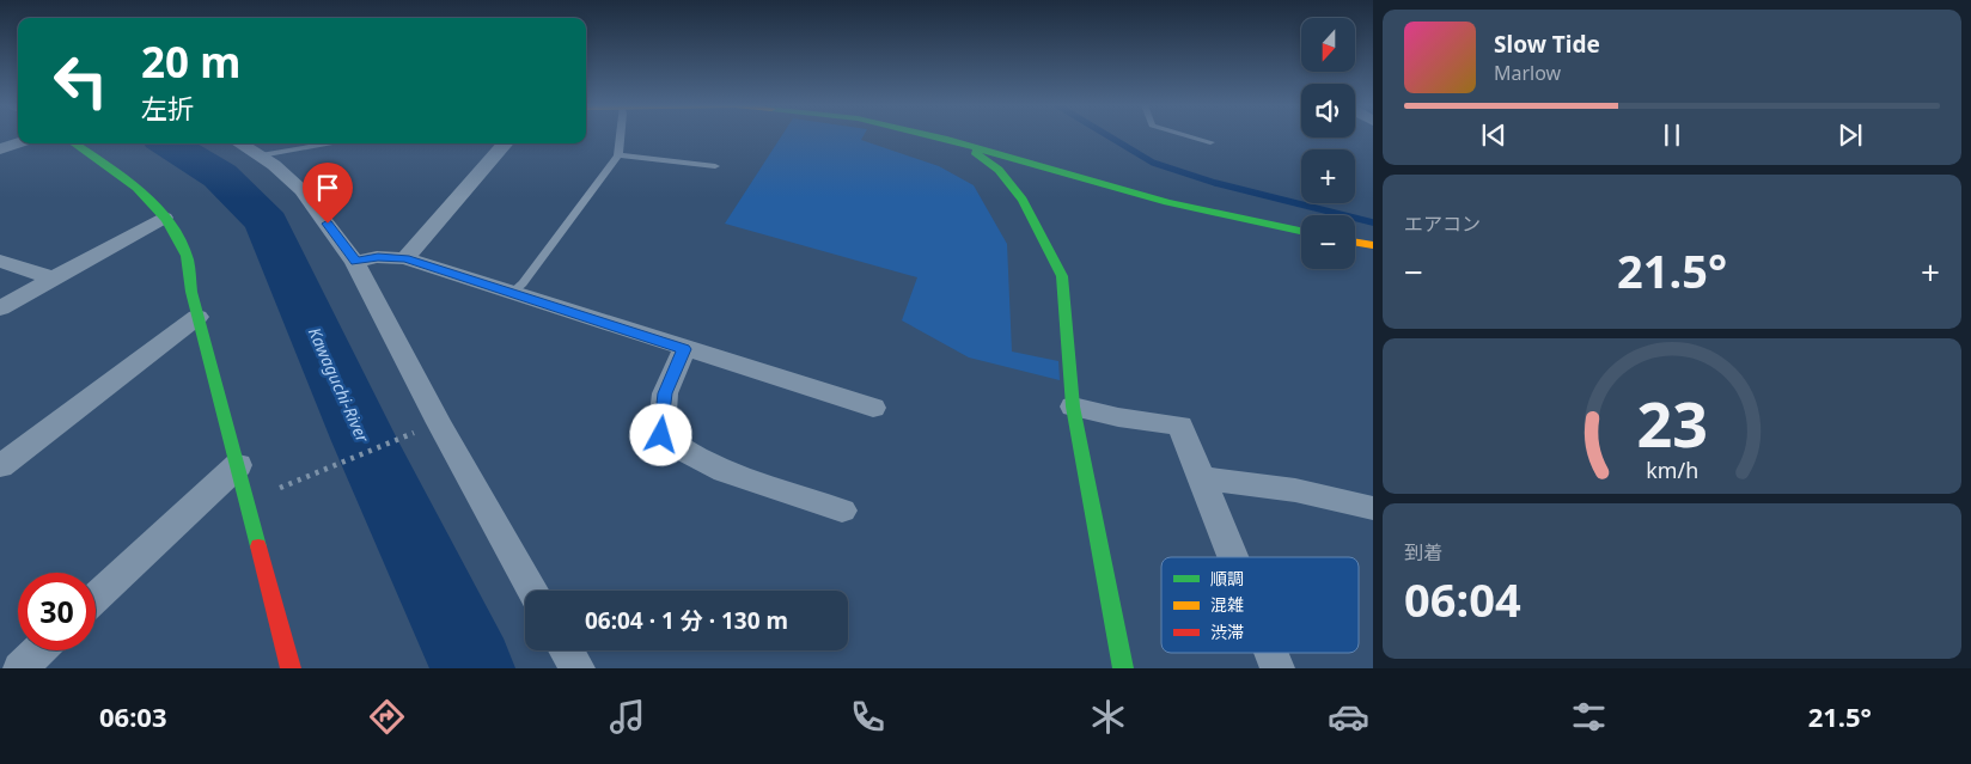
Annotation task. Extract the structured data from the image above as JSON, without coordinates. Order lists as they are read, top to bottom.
{
  "water": ["Kawaguchi-River"],
  "legend": ["順調", "混雑", "渋滞"],
  "north": "bottom",
  "page": {
    "map_buttons": ["+", "−"],
    "turn": ["20 m", "左折"],
    "song": ["Slow Tide", "Marlow"],
    "tile": [
      "エアコン",
      ["到着", "06:04"]
    ],
    "heat": ["−", "21.5°", "+"],
    "limit": "30",
    "trip": "06:04 · 1 分 · 130 m",
    "tabs": ["06:03", "21.5°"],
    "gauge": ["23", "km/h"]
  }
}
